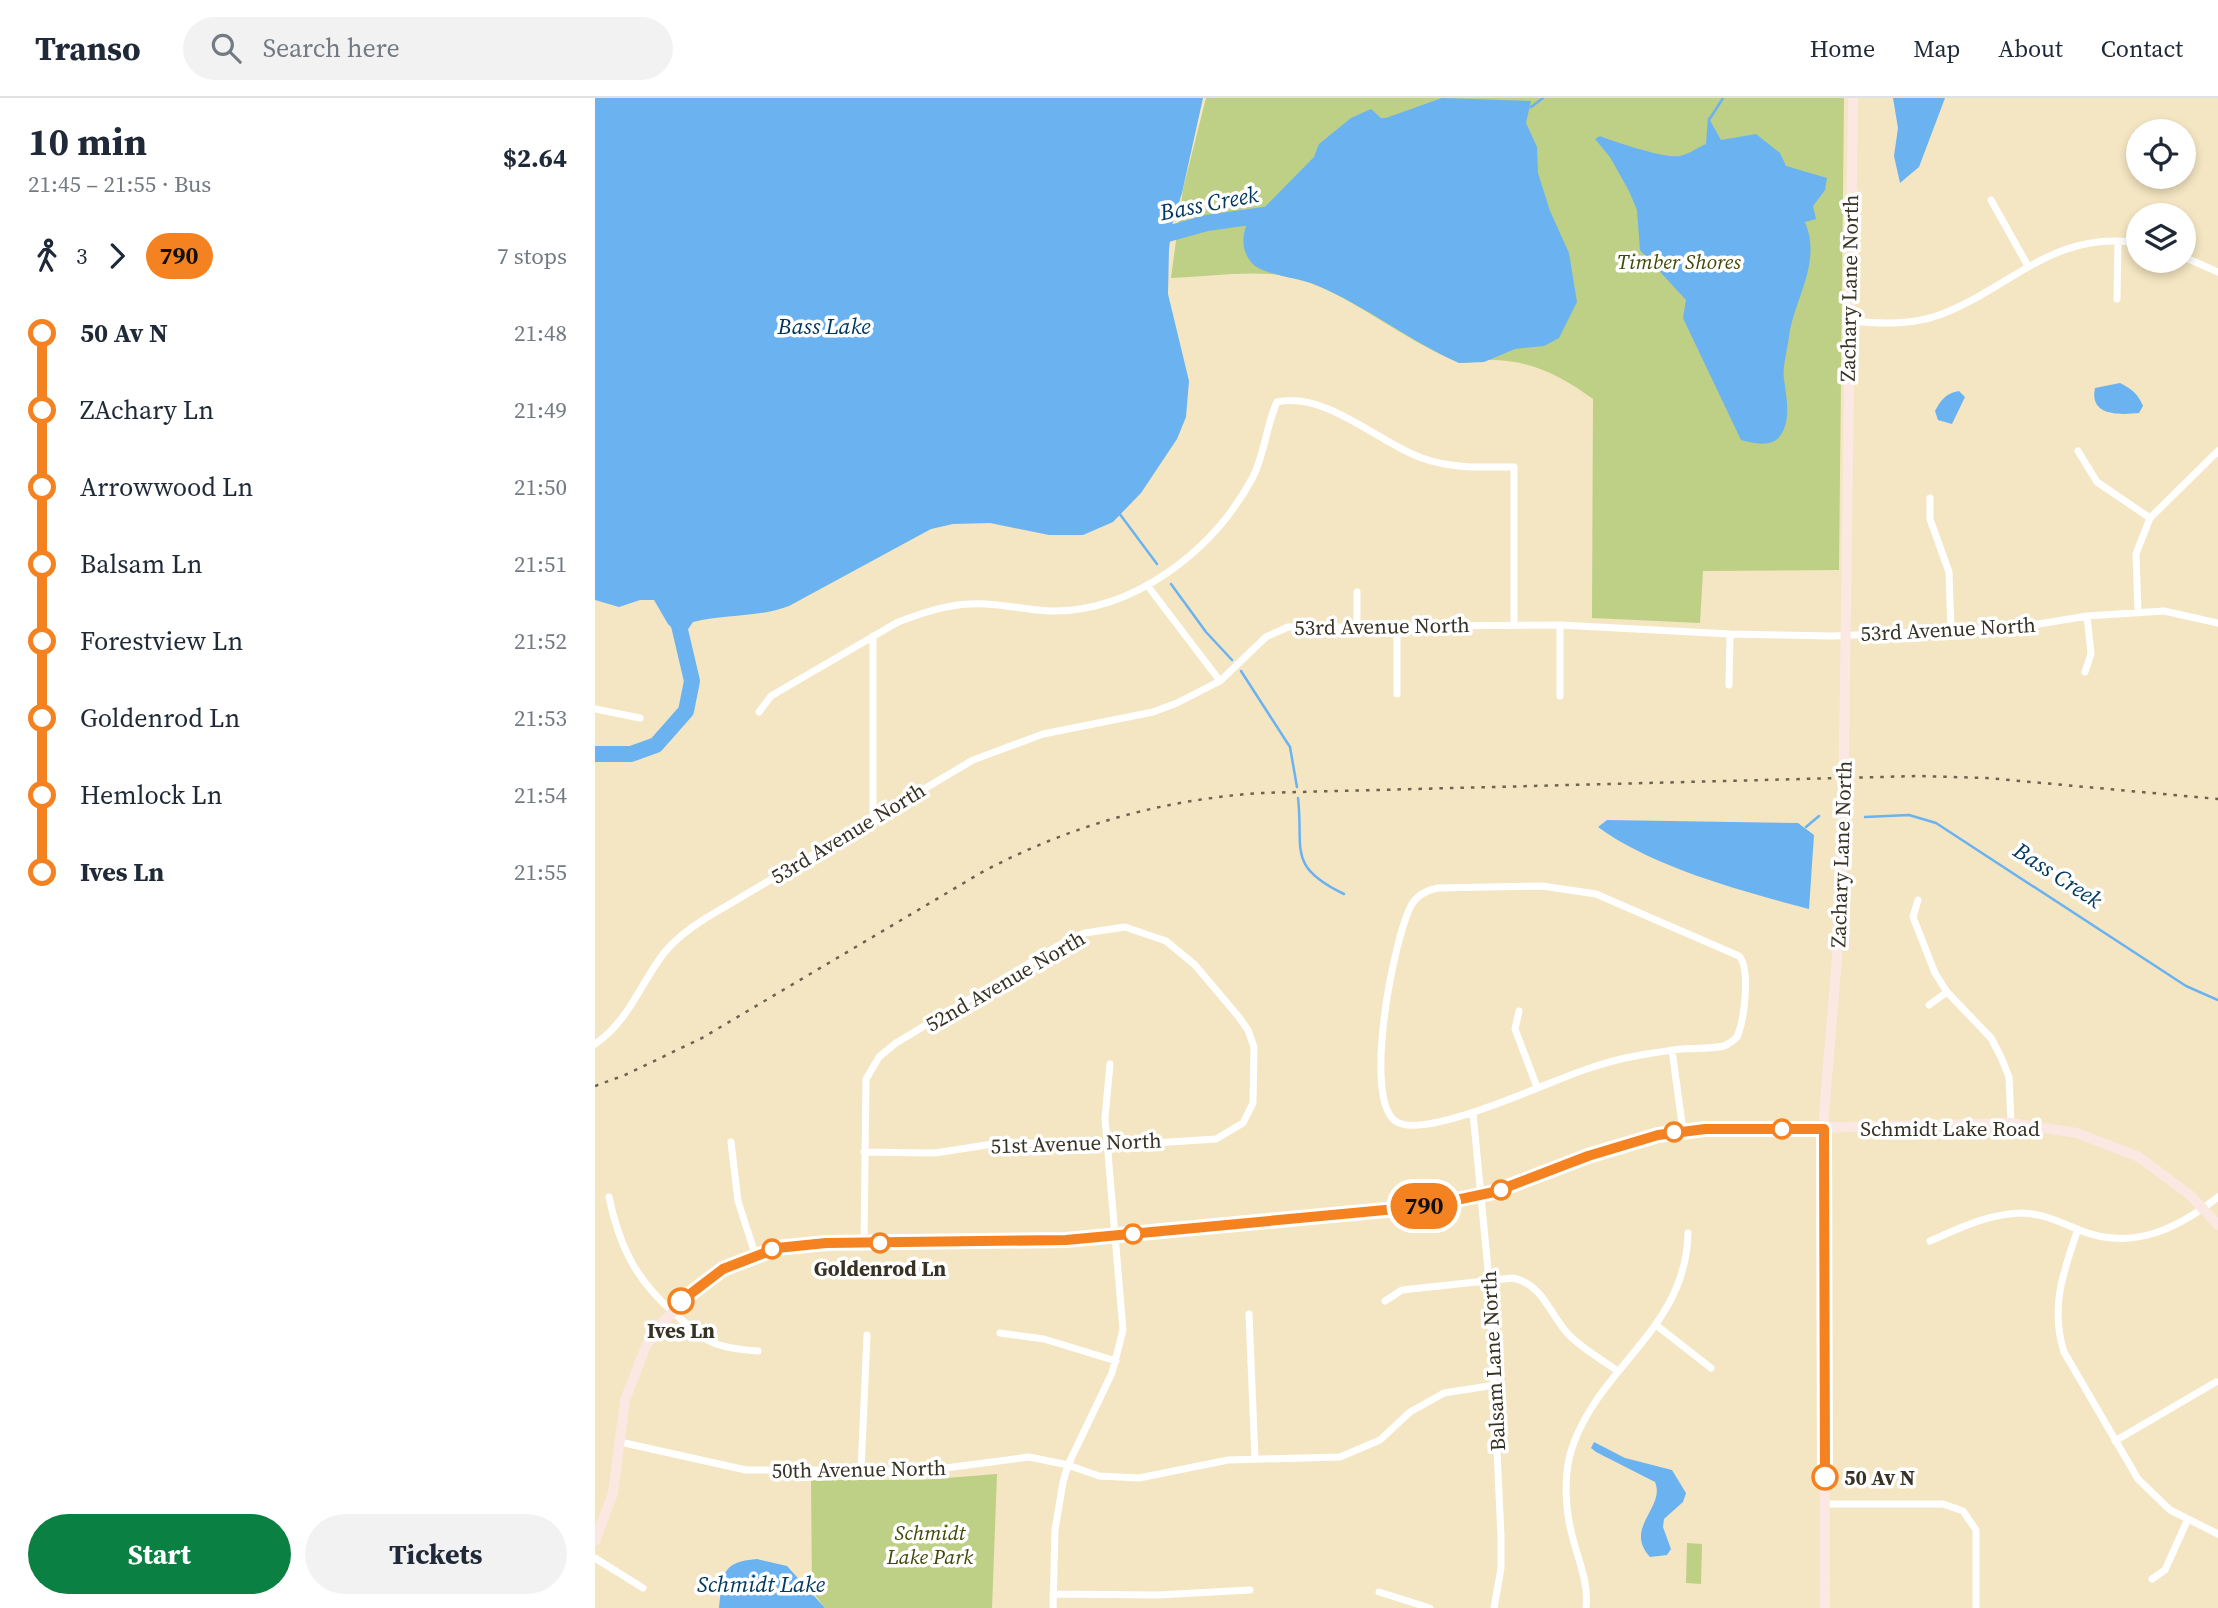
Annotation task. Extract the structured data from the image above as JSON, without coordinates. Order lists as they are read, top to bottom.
{
  "streets": {
    "street": [
      "Zachary Lane North",
      "53rd Avenue North",
      "52nd Avenue North",
      "Schmidt Lake Road",
      "51st Avenue North",
      "Balsam Lane North",
      "50th Avenue North"
    ]
  },
  "crossings": [
    ["Zachary Lane North", "53rd Avenue North"],
    ["Zachary Lane North", "Schmidt Lake Road"],
    ["52nd Avenue North", "51st Avenue North"],
    ["Schmidt Lake Road", "Balsam Lane North"],
    ["Schmidt Lake Road", "50th Avenue North"],
    ["Balsam Lane North", "50th Avenue North"]
  ],
  "water": ["Bass Creek", "Bass Lake", "Schmidt Lake"],
  "parks": ["Timber Shores", "Schmidt Lake Park"],
  "places": ["Goldenrod Ln", "Ives Ln", "50 Av N"],
  "lines": ["bus line 790"],
  "page": {
    "header": "Transo",
    "search": "Search here",
    "nav": [
      "Home",
      "Map",
      "About",
      "Contact"
    ],
    "heading": ["10 min", "21:45 – 21:55 · Bus", "$2.64"],
    "on_map": "790",
    "legs": ["3", "790", "7 stops"],
    "list": [
      {
        "name": "50 Av N",
        "value": "21:48"
      },
      {
        "name": "ZAchary Ln",
        "value": "21:49"
      },
      {
        "name": "Arrowwood Ln",
        "value": "21:50"
      },
      {
        "name": "Balsam Ln",
        "value": "21:51"
      },
      {
        "name": "Forestview Ln",
        "value": "21:52"
      },
      {
        "name": "Goldenrod Ln",
        "value": "21:53"
      },
      {
        "name": "Hemlock Ln",
        "value": "21:54"
      },
      {
        "name": "Ives Ln",
        "value": "21:55"
      }
    ],
    "buttons": ["Start", "Tickets"]
  }
}
